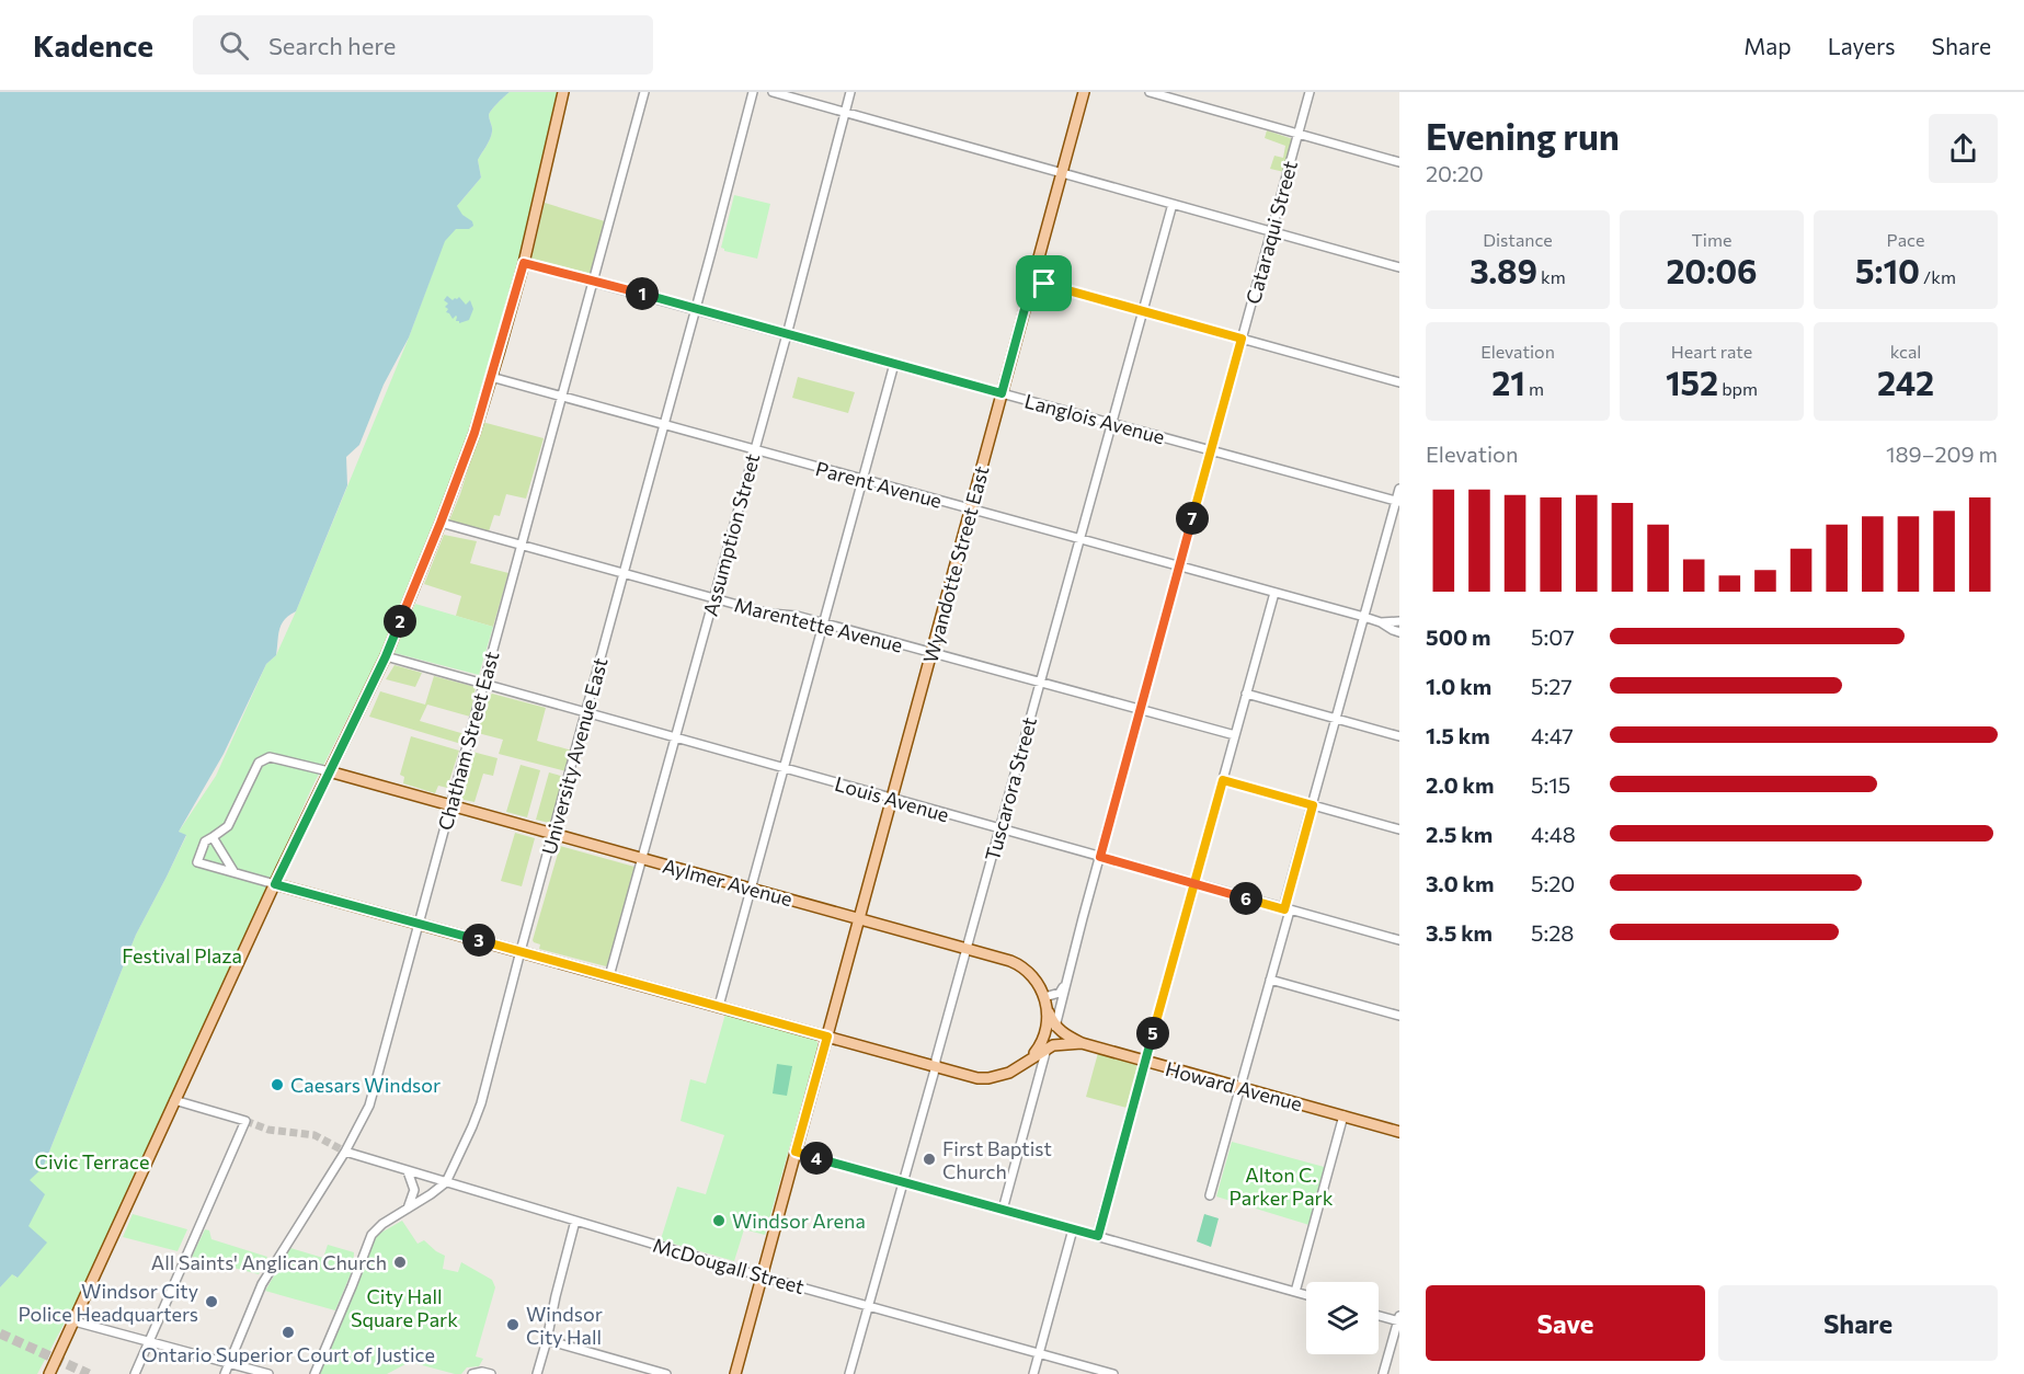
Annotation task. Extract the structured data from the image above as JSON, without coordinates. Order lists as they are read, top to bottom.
{
  "streets": {
    "main road": ["Wyandotte Street East", "Aylmer Avenue", "Howard Avenue"],
    "street": [
      "Cataraqui Street",
      "Langlois Avenue",
      "Parent Avenue",
      "Assumption Street",
      "Marentette Avenue",
      "Chatham Street East",
      "University Avenue East",
      "Tuscarora Street",
      "Louis Avenue",
      "McDougall Street"
    ]
  },
  "crossings": [
    ["Cataraqui Street", "Langlois Avenue"],
    ["Cataraqui Street", "Parent Avenue"],
    ["Cataraqui Street", "Marentette Avenue"],
    ["Cataraqui Street", "Louis Avenue"],
    ["Cataraqui Street", "Howard Avenue"],
    ["Langlois Avenue", "Assumption Street"],
    ["Langlois Avenue", "Wyandotte Street East"],
    ["Langlois Avenue", "Chatham Street East"],
    ["Langlois Avenue", "University Avenue East"],
    ["Langlois Avenue", "Tuscarora Street"],
    ["Parent Avenue", "Assumption Street"],
    ["Parent Avenue", "Wyandotte Street East"],
    ["Parent Avenue", "Chatham Street East"],
    ["Parent Avenue", "University Avenue East"],
    ["Parent Avenue", "Tuscarora Street"],
    ["Assumption Street", "Marentette Avenue"],
    ["Assumption Street", "Louis Avenue"],
    ["Assumption Street", "Aylmer Avenue"],
    ["Wyandotte Street East", "Marentette Avenue"],
    ["Wyandotte Street East", "Louis Avenue"],
    ["Wyandotte Street East", "Aylmer Avenue"],
    ["Wyandotte Street East", "McDougall Street"],
    ["Marentette Avenue", "Chatham Street East"],
    ["Marentette Avenue", "University Avenue East"],
    ["Marentette Avenue", "Tuscarora Street"],
    ["Chatham Street East", "Louis Avenue"],
    ["Chatham Street East", "Aylmer Avenue"],
    ["Chatham Street East", "McDougall Street"],
    ["University Avenue East", "Louis Avenue"],
    ["University Avenue East", "Aylmer Avenue"],
    ["University Avenue East", "McDougall Street"],
    ["Tuscarora Street", "Louis Avenue"],
    ["Tuscarora Street", "Aylmer Avenue"],
    ["Tuscarora Street", "McDougall Street"]
  ],
  "parks": [
    "Festival Plaza",
    "Civic Terrace",
    "Alton C. Parker Park",
    "City Hall Square Park"
  ],
  "places": [
    "Caesars Windsor",
    "First Baptist Church",
    "Windsor Arena",
    "All Saints' Anglican Church",
    "Windsor City Police Headquarters",
    "Windsor City Hall",
    "Ontario Superior Court of Justice"
  ],
  "page": {
    "header": "Kadence",
    "search": "Search here",
    "nav": ["Map", "Layers", "Share"],
    "heading": ["Evening run", "20:20"],
    "stats": [
      ["Distance", "3.89 km"],
      ["Time", "20:06"],
      ["Pace", "5:10 /km"],
      ["Elevation", "21 m"],
      ["Heart rate", "152 bpm"],
      ["kcal", "242"]
    ],
    "pins": [
      "1",
      "7",
      "2",
      "6",
      "3",
      "5",
      "4"
    ],
    "chart": ["Elevation", "189–209 m"],
    "list": [
      {
        "name": "500 m",
        "note": "5:07"
      },
      {
        "name": "1.0 km",
        "note": "5:27"
      },
      {
        "name": "1.5 km",
        "note": "4:47"
      },
      {
        "name": "2.0 km",
        "note": "5:15"
      },
      {
        "name": "2.5 km",
        "note": "4:48"
      },
      {
        "name": "3.0 km",
        "note": "5:20"
      },
      {
        "name": "3.5 km",
        "note": "5:28"
      }
    ],
    "buttons": ["Save", "Share"]
  }
}
